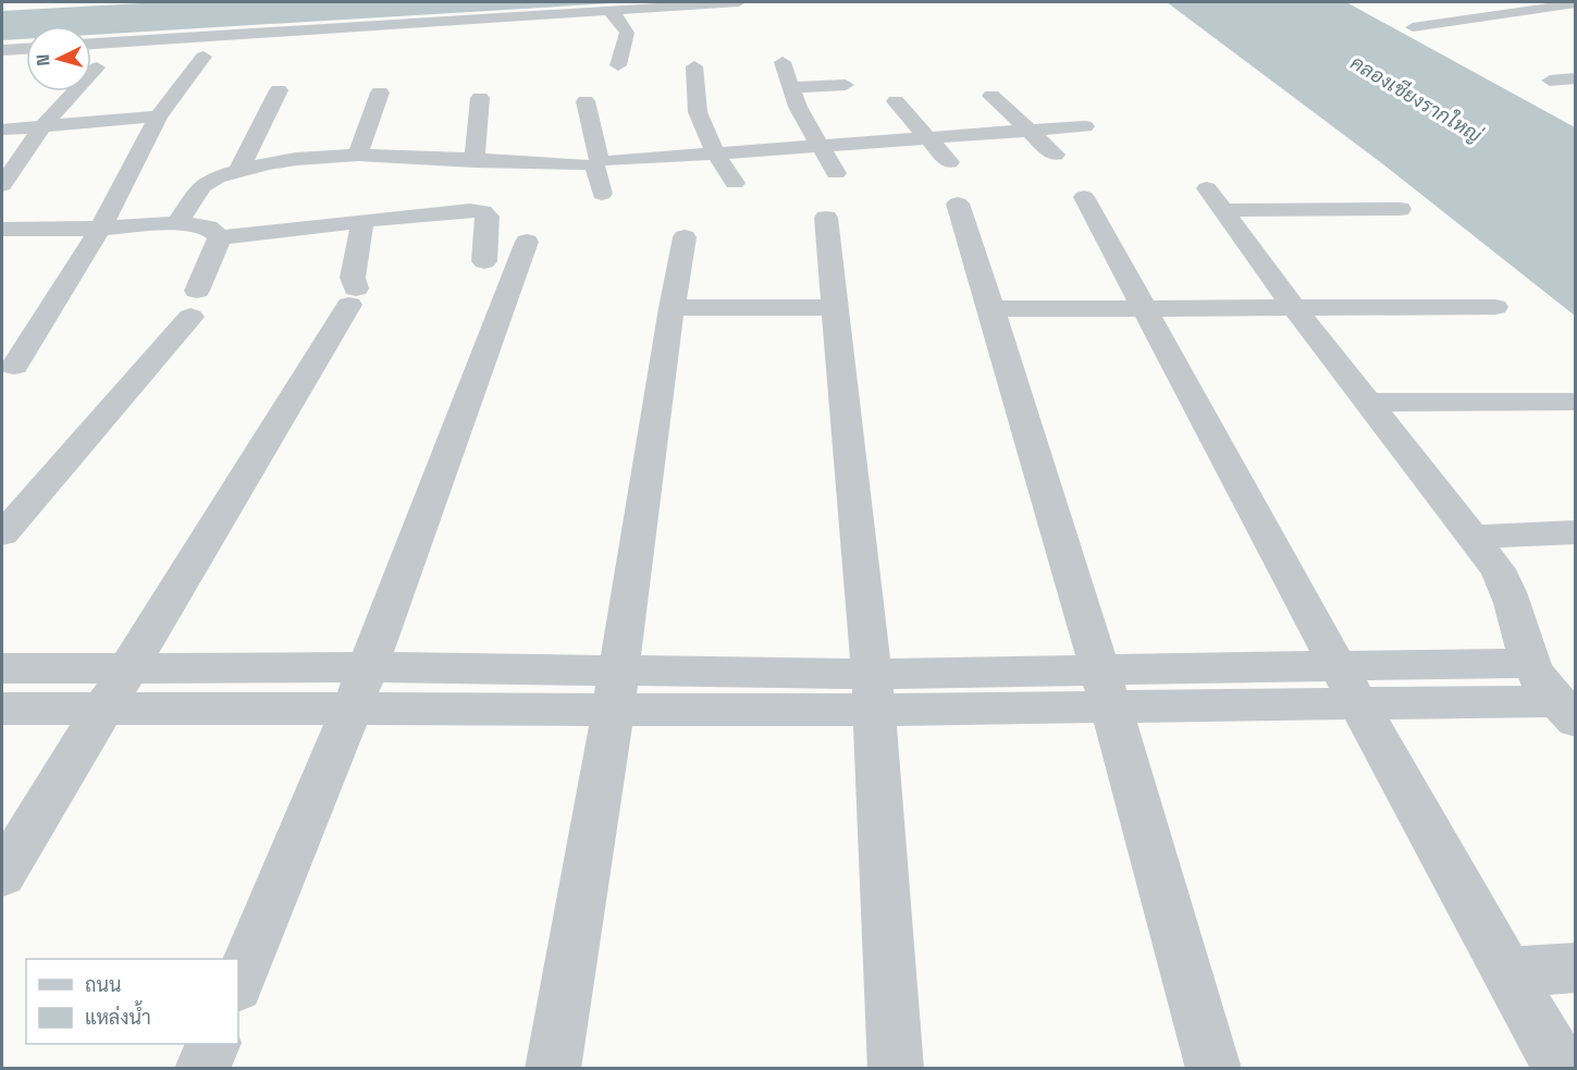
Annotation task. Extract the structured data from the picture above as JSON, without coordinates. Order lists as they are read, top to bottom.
{
  "water": ["คลองเชียงรากใหญ่"],
  "legend": ["ถนน", "แหล่งน้ำ"],
  "north": "left"
}
